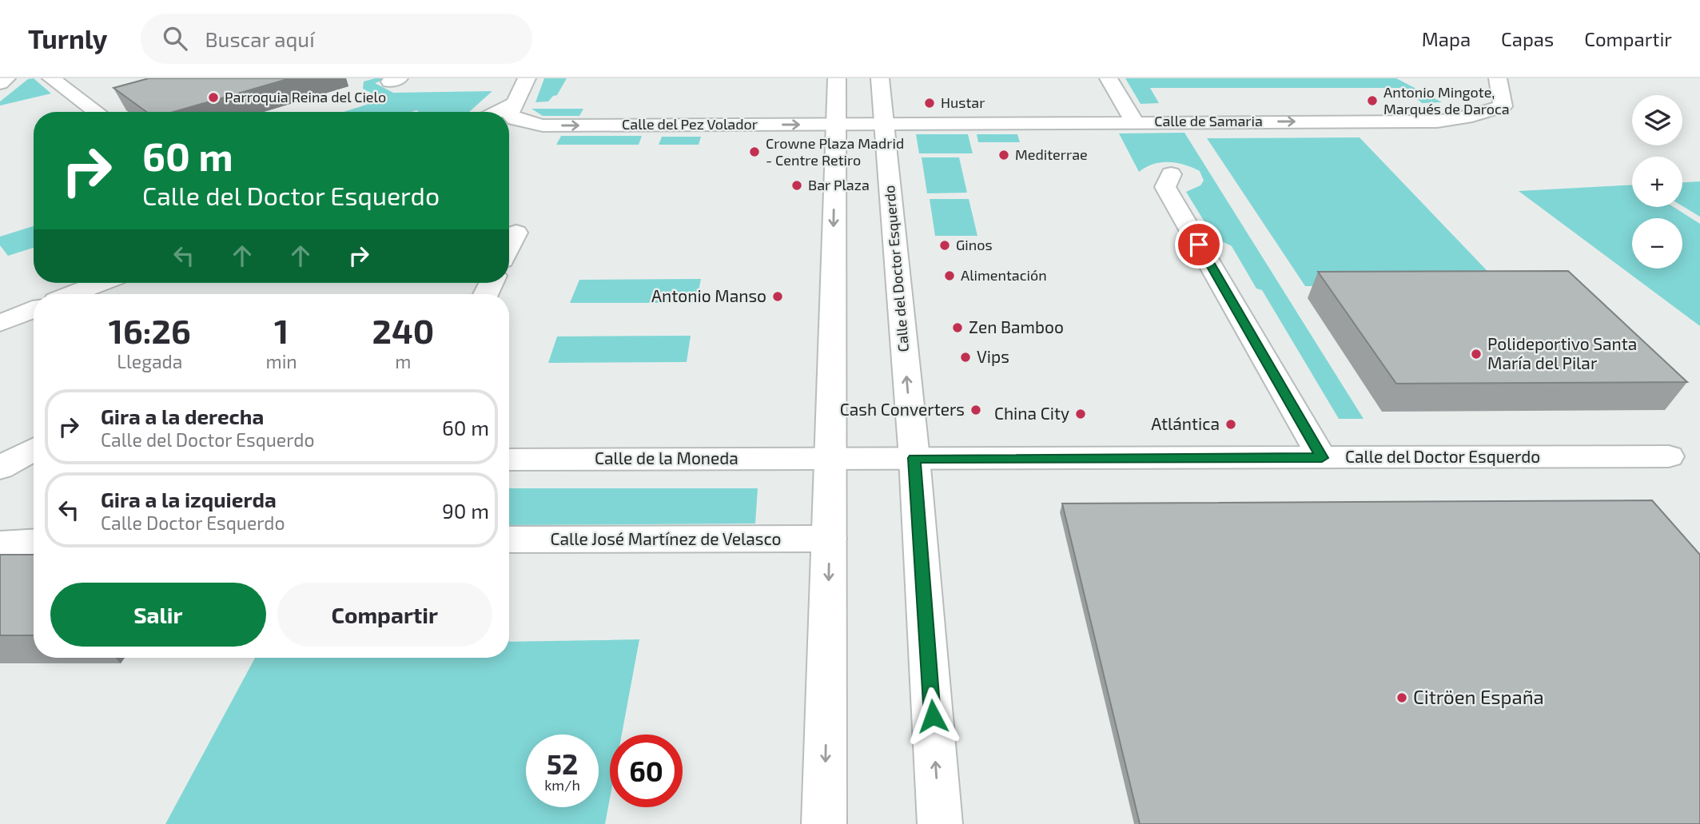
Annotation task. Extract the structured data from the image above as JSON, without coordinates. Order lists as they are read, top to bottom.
{
  "streets": {
    "street": [
      "Calle de Samaria",
      "Calle del Pez Volador",
      "Calle del Doctor Esquerdo",
      "Calle de la Moneda",
      "Calle José Martínez de Velasco"
    ]
  },
  "crossings": [
    ["Calle de Samaria", "Calle del Pez Volador"],
    ["Calle de Samaria", "Calle del Doctor Esquerdo"],
    ["Calle del Doctor Esquerdo", "Calle de la Moneda"]
  ],
  "one_way": ["Calle de Samaria", "Calle del Pez Volador"],
  "places": [
    "Parroquia Reina del Cielo",
    "Antonio Mingote, Marqués de Daroca",
    "Hustar",
    "Crowne Plaza Madrid - Centre Retiro",
    "Mediterrae",
    "Bar Plaza",
    "Ginos",
    "Alimentación",
    "Antonio Manso",
    "Zen Bamboo",
    "Polideportivo Santa María del Pilar",
    "Vips",
    "Cash Converters",
    "China City",
    "Atlántica",
    "Citröen España"
  ],
  "page": {
    "header": "Turnly",
    "search": "Buscar aquí",
    "nav": ["Mapa", "Capas", "Compartir"],
    "map_buttons": ["+", "−"],
    "turn": ["60 m", "Calle del Doctor Esquerdo"],
    "eta": [
      "16:26",
      "Llegada",
      "1",
      "min",
      "240",
      "m"
    ],
    "list": [
      {
        "name": "Gira a la derecha",
        "note": "Calle del Doctor Esquerdo",
        "value": "60 m"
      },
      {
        "name": "Gira a la izquierda",
        "note": "Calle Doctor Esquerdo",
        "value": "90 m"
      }
    ],
    "buttons": ["Salir", "Compartir"],
    "speed": "52 km/h",
    "limit": "60"
  }
}
